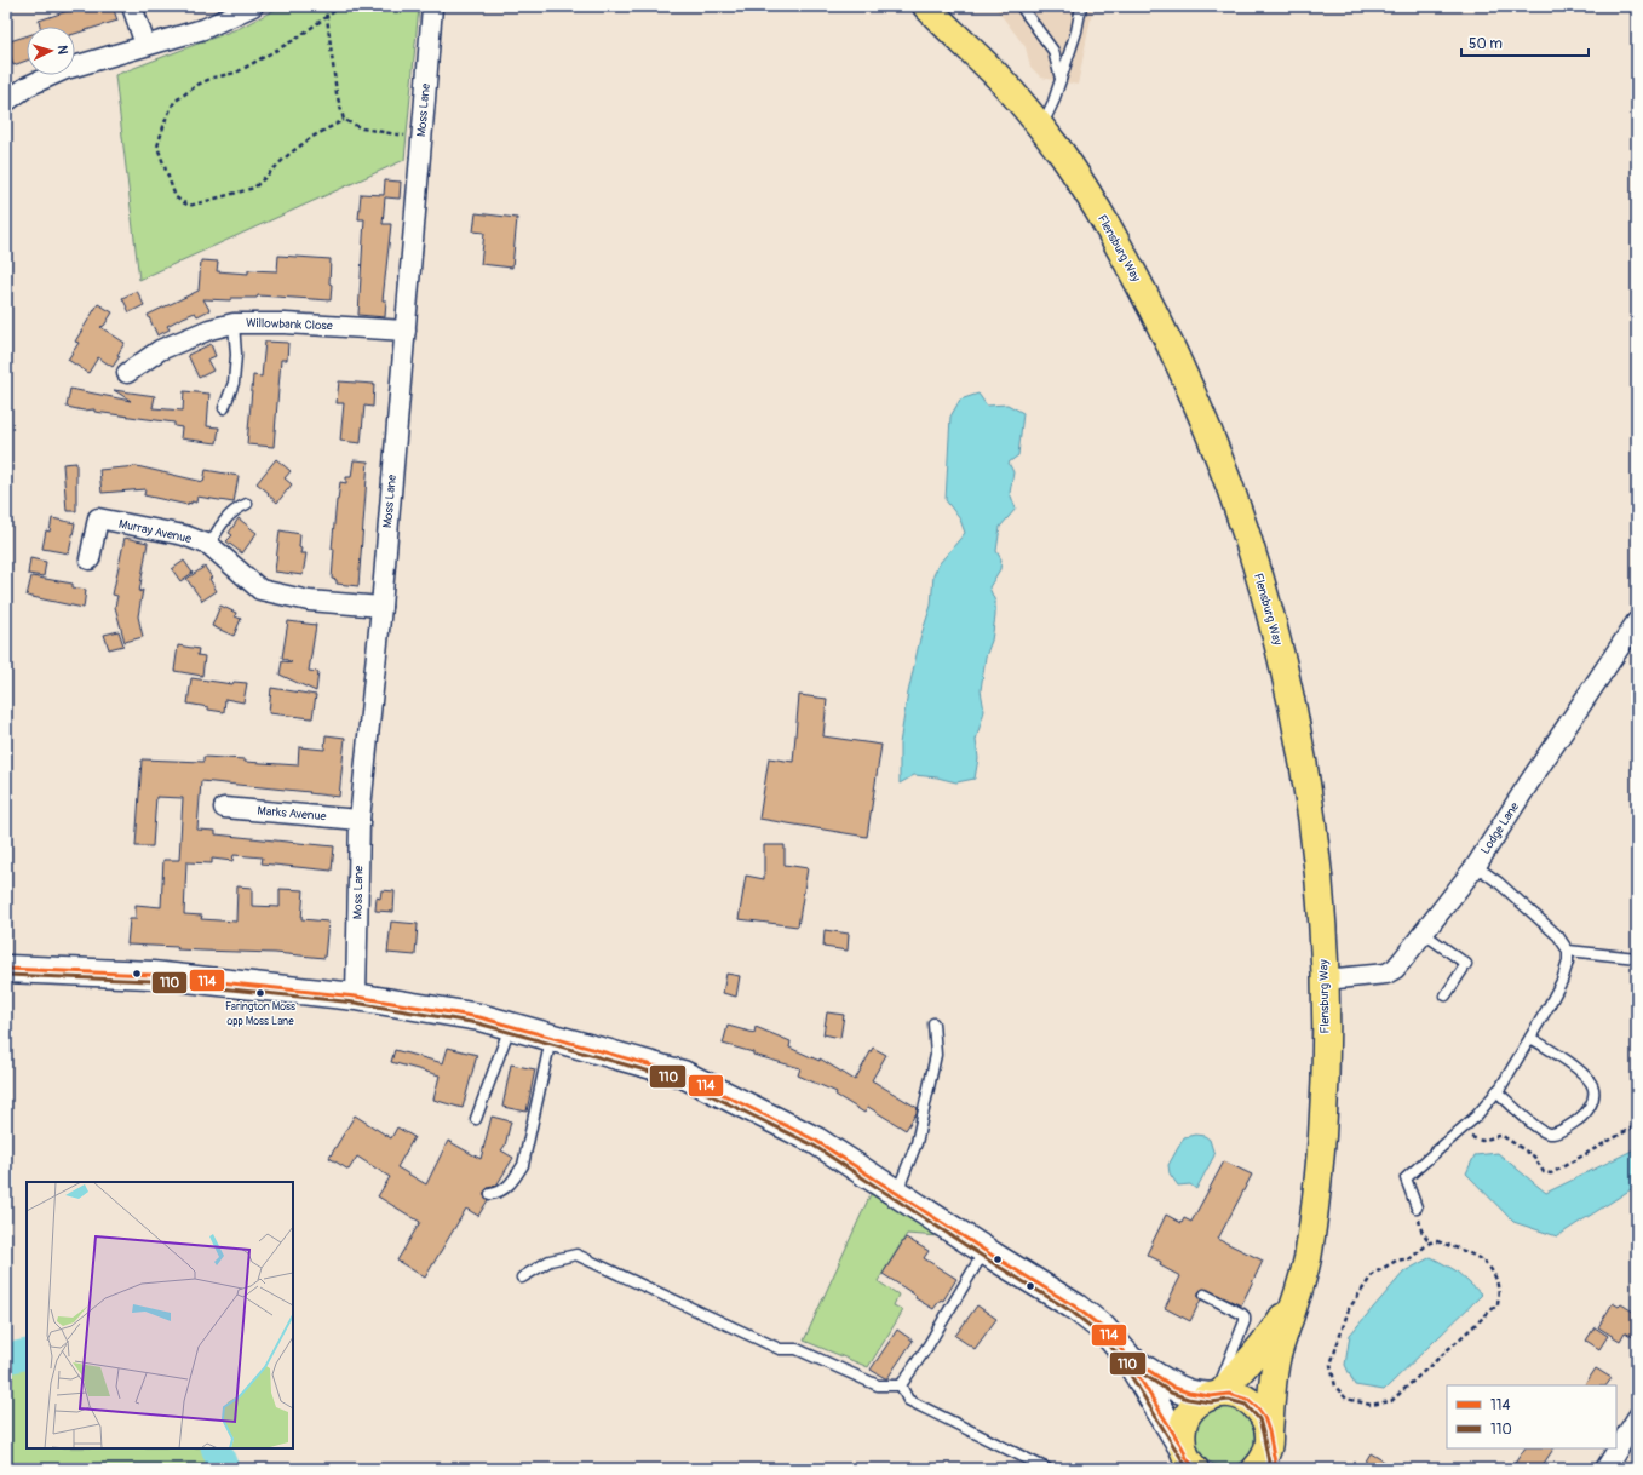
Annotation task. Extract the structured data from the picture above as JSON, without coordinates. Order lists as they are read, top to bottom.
{
  "streets": {
    "highway": ["Flensburg Way"],
    "street": [
      "Moss Lane",
      "Willowbank Close",
      "Murray Avenue",
      "Marks Avenue",
      "Lodge Lane"
    ]
  },
  "crossings": [
    ["Moss Lane", "Willowbank Close"],
    ["Moss Lane", "Murray Avenue"],
    ["Moss Lane", "Marks Avenue"],
    ["Flensburg Way", "Lodge Lane"]
  ],
  "places": ["Farington Moss opp Moss Lane"],
  "lines": ["transit line 114", "transit line 110"],
  "legend": ["114", "110"],
  "scale_bar": "50 m",
  "north": "right"
}
